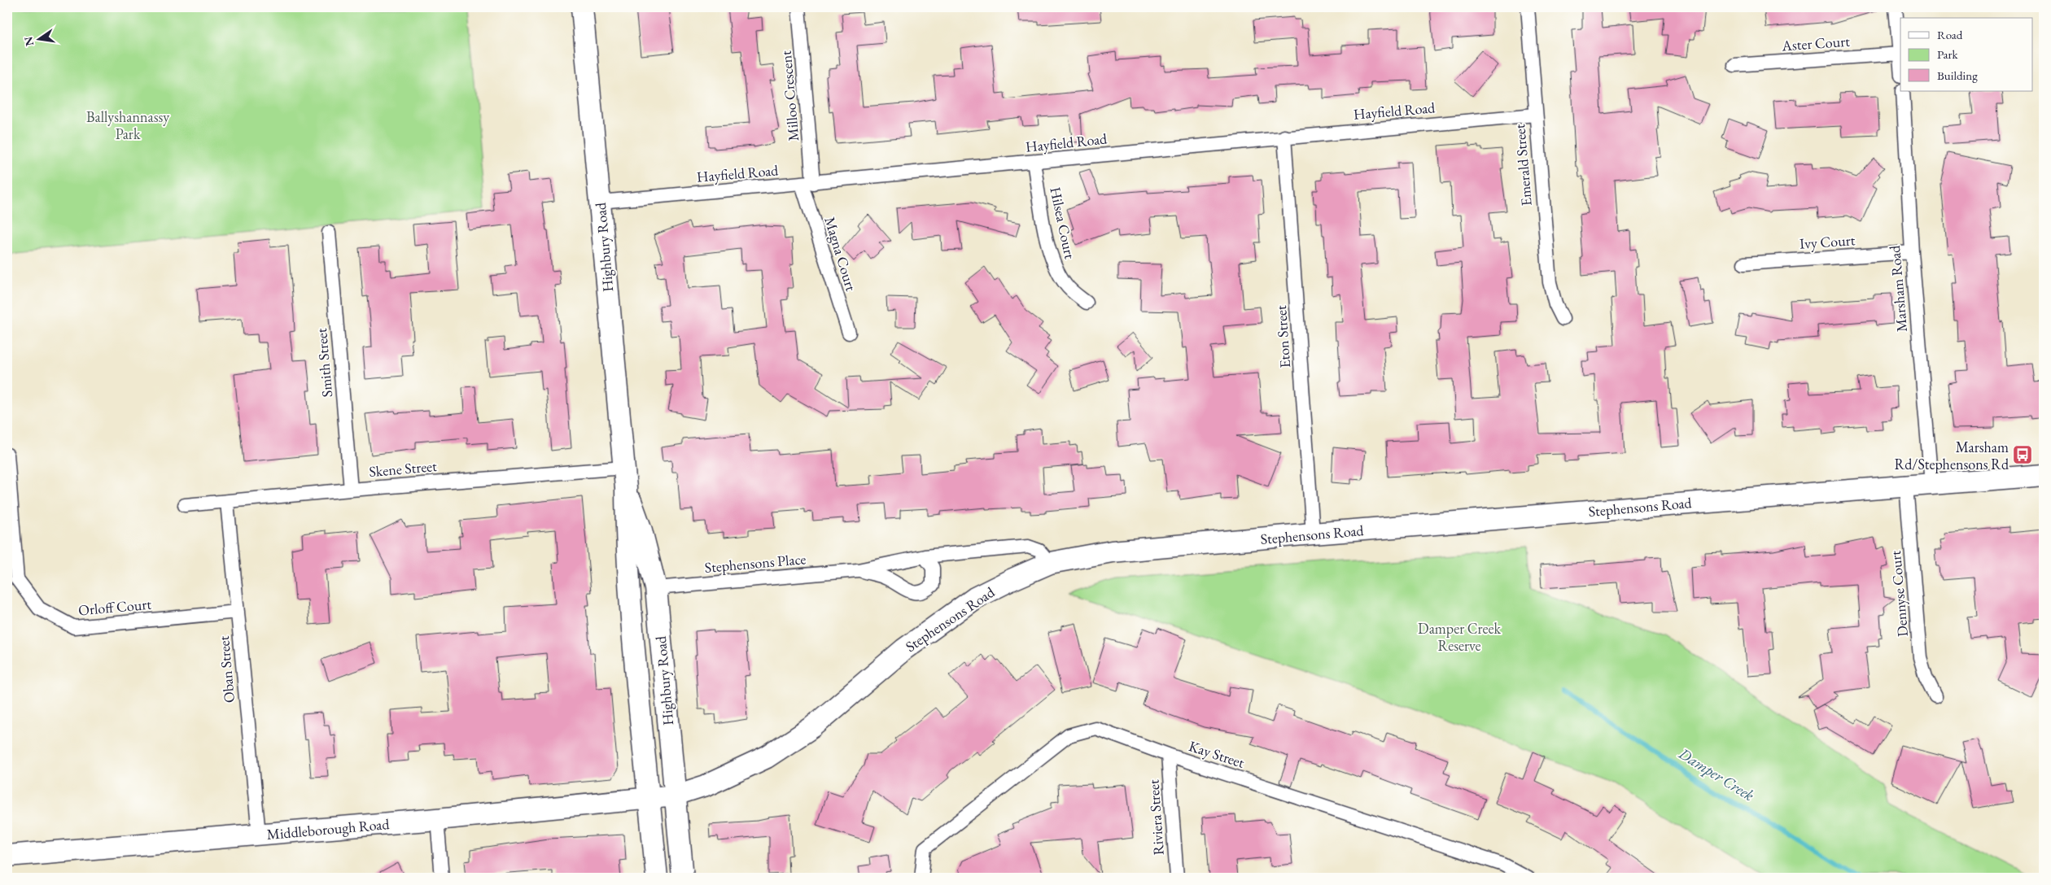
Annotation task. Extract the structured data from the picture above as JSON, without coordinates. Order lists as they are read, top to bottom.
{
  "streets": {
    "main road": ["Highbury Road", "Stephensons Road", "Middleborough Road"],
    "street": [
      "Aster Court",
      "Milloo Crescent",
      "Hayfield Road",
      "Emerald Street",
      "Hilsea Court",
      "Ivy Court",
      "Magna Court",
      "Marsham Road",
      "Eton Street",
      "Smith Street",
      "Skene Street",
      "Stephensons Place",
      "Dennyse Court",
      "Orloff Court",
      "Oban Street",
      "Kay Street",
      "Riviera Street"
    ]
  },
  "crossings": [
    ["Milloo Crescent", "Hayfield Road"],
    ["Milloo Crescent", "Magna Court"],
    ["Hayfield Road", "Emerald Street"],
    ["Hayfield Road", "Hilsea Court"],
    ["Hayfield Road", "Highbury Road"],
    ["Hayfield Road", "Magna Court"],
    ["Hayfield Road", "Eton Street"],
    ["Ivy Court", "Marsham Road"],
    ["Highbury Road", "Skene Street"],
    ["Highbury Road", "Stephensons Road"],
    ["Highbury Road", "Stephensons Place"],
    ["Highbury Road", "Middleborough Road"],
    ["Marsham Road", "Stephensons Road"],
    ["Eton Street", "Stephensons Road"],
    ["Smith Street", "Skene Street"],
    ["Skene Street", "Oban Street"],
    ["Stephensons Road", "Stephensons Place"],
    ["Stephensons Road", "Dennyse Court"],
    ["Stephensons Road", "Middleborough Road"],
    ["Orloff Court", "Oban Street"],
    ["Oban Street", "Middleborough Road"],
    ["Kay Street", "Riviera Street"]
  ],
  "water": ["Damper Creek"],
  "parks": ["Ballyshannassy Park", "Damper Creek Reserve"],
  "places": {
    "bus stop": ["Marsham Rd/Stephensons Rd"]
  },
  "legend": ["Road", "Park", "Building"],
  "north": "left"
}
